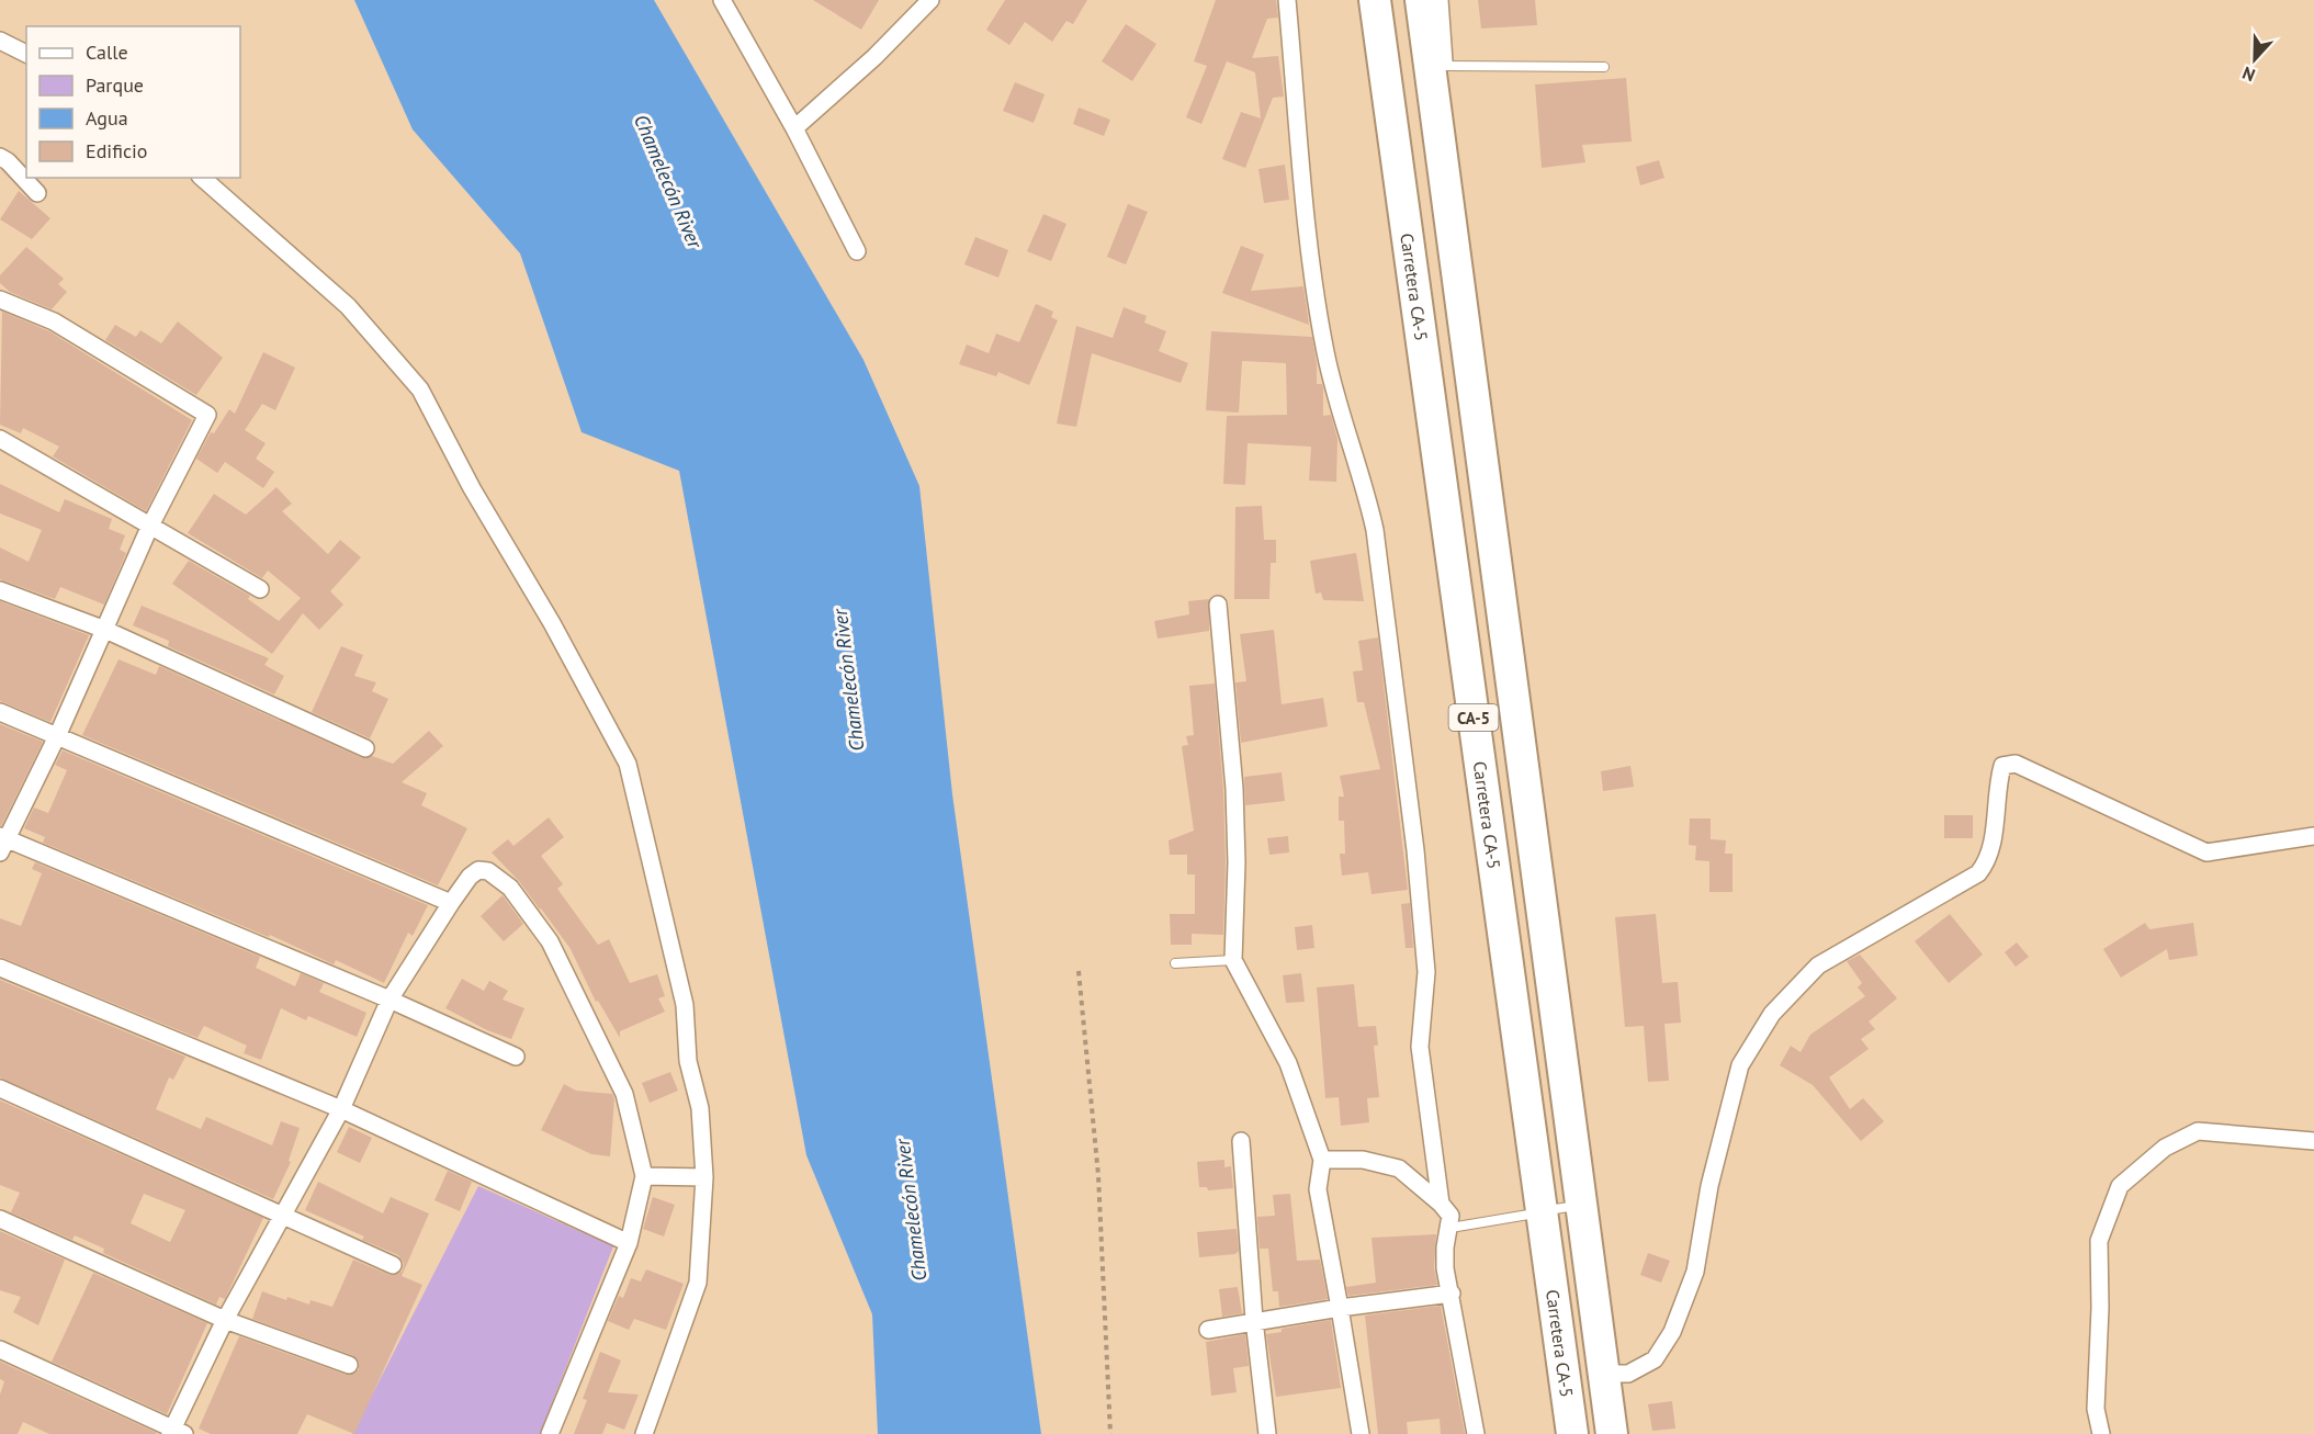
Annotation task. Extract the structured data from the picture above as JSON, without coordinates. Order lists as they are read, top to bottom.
{
  "streets": {
    "highway": ["Carretera CA-5", "CA-5"]
  },
  "water": ["Chamelecón River"],
  "legend": [
    "Calle",
    "Parque",
    "Agua",
    "Edificio"
  ],
  "north": "bottom"
}
